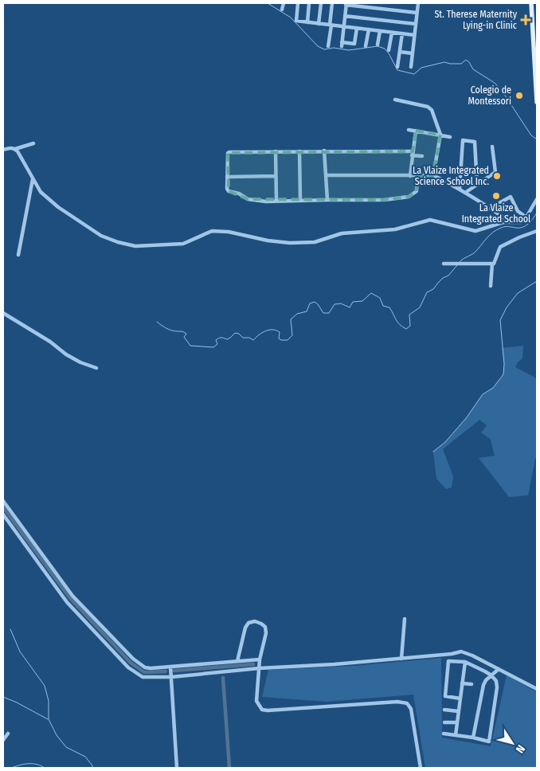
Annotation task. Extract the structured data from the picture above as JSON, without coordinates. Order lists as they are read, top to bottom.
{
  "places": {
    "health": ["St. Therese Maternity Lying-in Clinic"],
    "other": ["Colegio de Montessori", "La Vlaize Integrated Science School Inc.", "La Vlaize Integrated School"]
  },
  "north": "bottom right"
}
